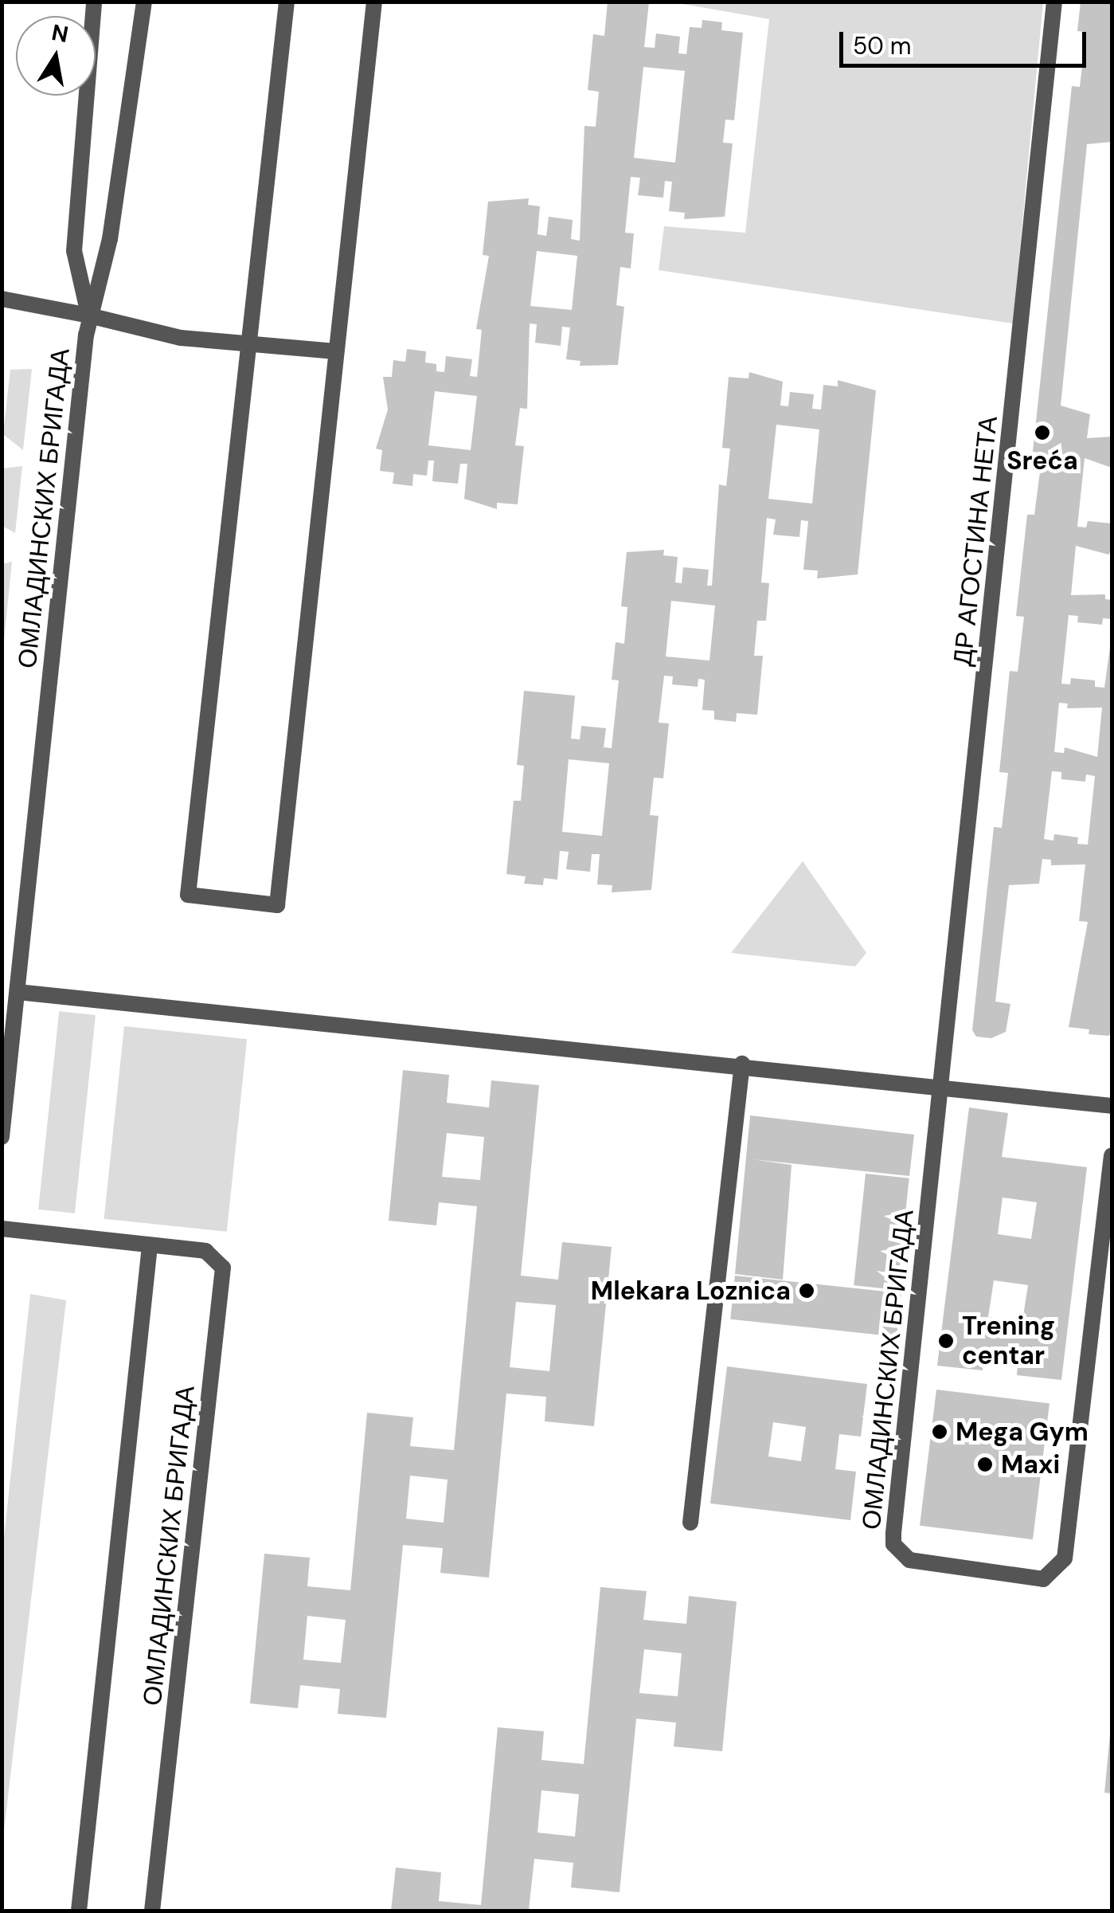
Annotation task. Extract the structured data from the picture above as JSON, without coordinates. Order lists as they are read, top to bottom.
{
  "streets": {
    "street": ["ОМЛАДИНСКИХ БРИГАДА", "ДР АГОСТИНА НЕТА"]
  },
  "crossings": [
    ["ОМЛАДИНСКИХ БРИГАДА", "ДР АГОСТИНА НЕТА"]
  ],
  "places": [
    "Sreća",
    "Mlekara Loznica",
    "Trening centar",
    "Mega Gym",
    "Maxi"
  ],
  "scale_bar": "50 m",
  "north": "top"
}
